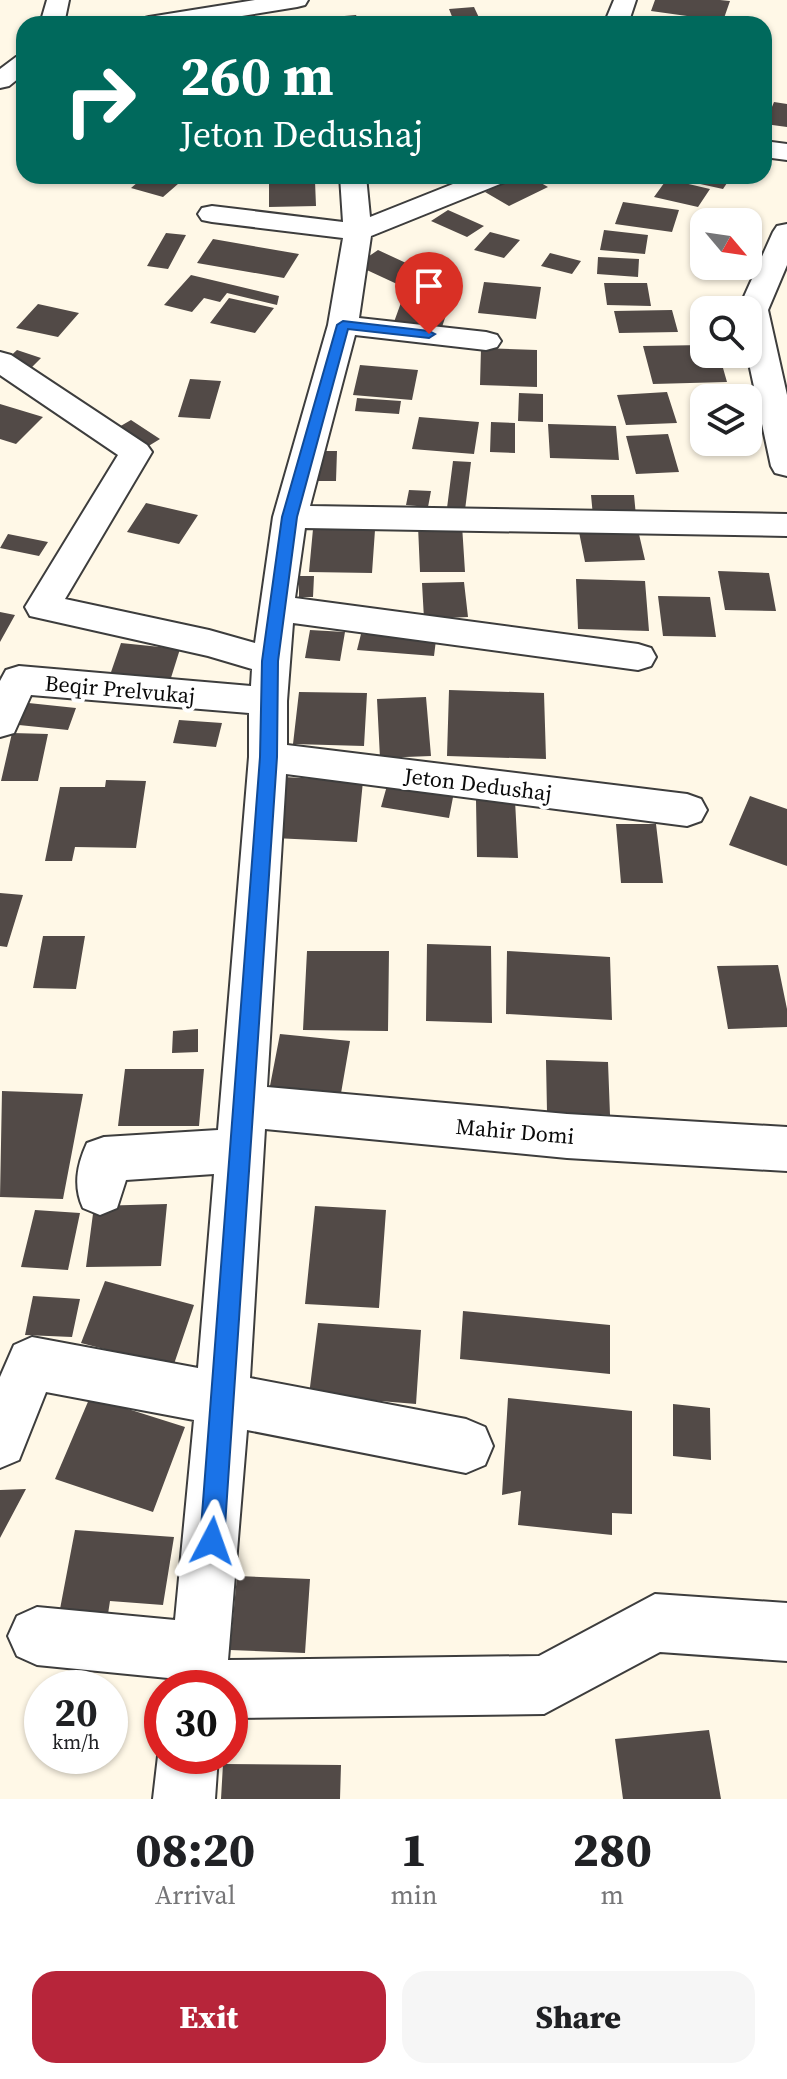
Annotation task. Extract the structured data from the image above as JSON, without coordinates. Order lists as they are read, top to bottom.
{
  "streets": {
    "street": ["Beqir Prelvukaj", "Jeton Dedushaj", "Mahir Domi"]
  },
  "north": "bottom right",
  "page": {
    "turn": ["260 m", "Jeton Dedushaj"],
    "speed": "20 km/h",
    "limit": "30",
    "eta": [
      "08:20",
      "Arrival",
      "1",
      "min",
      "280",
      "m"
    ],
    "buttons": ["Exit", "Share"]
  }
}
